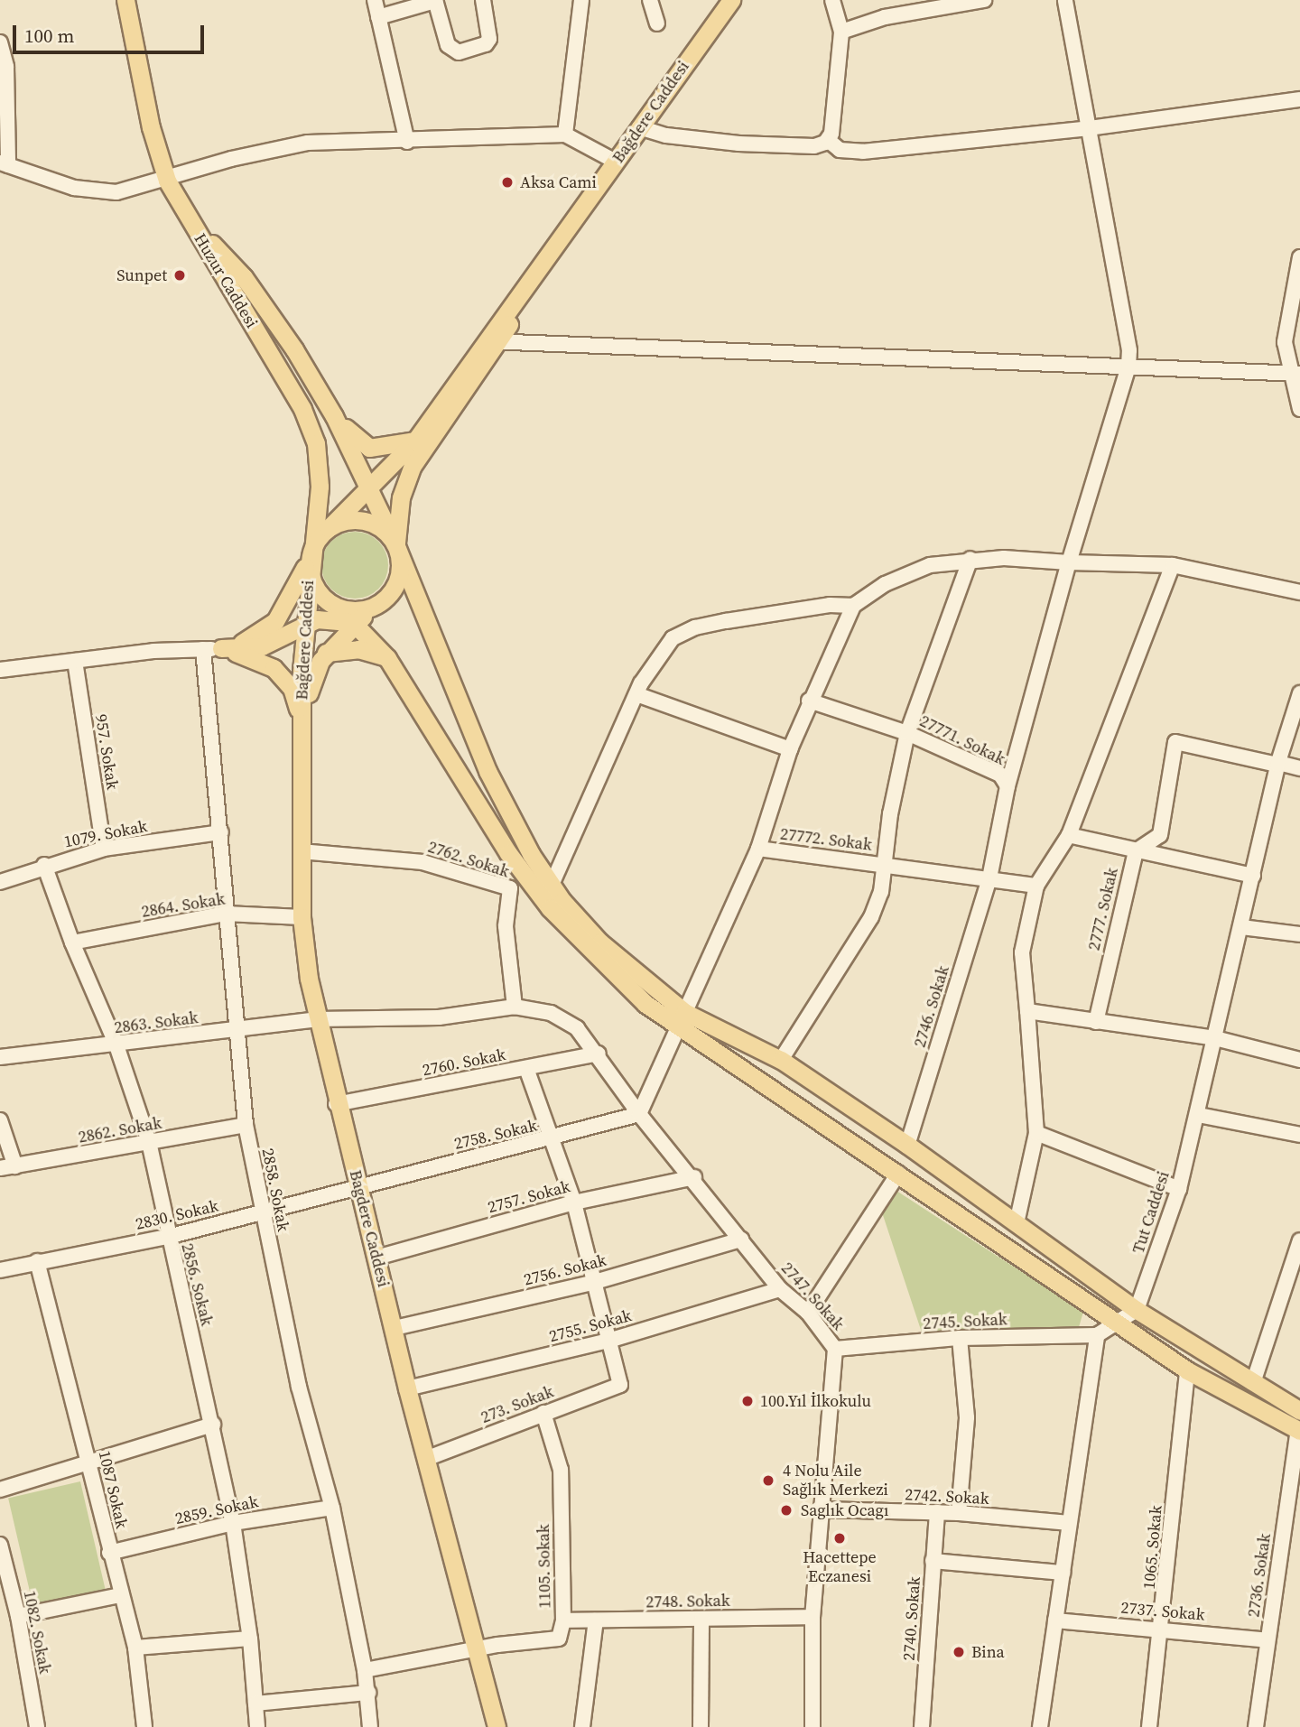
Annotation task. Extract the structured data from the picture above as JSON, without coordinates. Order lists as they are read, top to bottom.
{
  "streets": {
    "main road": ["Bağdere Caddesi", "Huzur Caddesi", "Bagdere Caddesi"],
    "street": [
      "27771. Sokak",
      "957. Sokak",
      "1079. Sokak",
      "27772. Sokak",
      "2762. Sokak",
      "2864. Sokak",
      "2777. Sokak",
      "2746. Sokak",
      "2863. Sokak",
      "2760. Sokak",
      "2862. Sokak",
      "2758. Sokak",
      "2858. Sokak",
      "2757. Sokak",
      "Tut Caddesi",
      "2830. Sokak",
      "2756. Sokak",
      "2856. Sokak",
      "2747. Sokak",
      "2745. Sokak",
      "2755. Sokak",
      "273. Sokak",
      "1087 Sokak",
      "2742. Sokak",
      "2859. Sokak",
      "1065. Sokak",
      "1105. Sokak",
      "2736. Sokak",
      "2748. Sokak",
      "2737. Sokak",
      "2740. Sokak",
      "1082. Sokak"
    ]
  },
  "crossings": [
    ["Bağdere Caddesi", "Huzur Caddesi"],
    ["Bağdere Caddesi", "Bagdere Caddesi"],
    ["27771. Sokak", "27772. Sokak"],
    ["27771. Sokak", "2746. Sokak"],
    ["957. Sokak", "1079. Sokak"],
    ["1079. Sokak", "2858. Sokak"],
    ["1079. Sokak", "2856. Sokak"],
    ["27772. Sokak", "2746. Sokak"],
    ["2762. Sokak", "Bagdere Caddesi"],
    ["2762. Sokak", "2747. Sokak"],
    ["2864. Sokak", "2858. Sokak"],
    ["2864. Sokak", "Bagdere Caddesi"],
    ["2864. Sokak", "2856. Sokak"],
    ["2777. Sokak", "Tut Caddesi"],
    ["2863. Sokak", "2858. Sokak"],
    ["2863. Sokak", "Bagdere Caddesi"],
    ["2863. Sokak", "2856. Sokak"],
    ["2760. Sokak", "Bagdere Caddesi"],
    ["2760. Sokak", "2747. Sokak"],
    ["2862. Sokak", "2858. Sokak"],
    ["2862. Sokak", "2856. Sokak"],
    ["2758. Sokak", "2830. Sokak"],
    ["2758. Sokak", "Bagdere Caddesi"],
    ["2758. Sokak", "2747. Sokak"],
    ["2858. Sokak", "2830. Sokak"],
    ["2858. Sokak", "2859. Sokak"],
    ["2757. Sokak", "Bagdere Caddesi"],
    ["2757. Sokak", "2747. Sokak"],
    ["2830. Sokak", "Bagdere Caddesi"],
    ["2830. Sokak", "2856. Sokak"],
    ["2830. Sokak", "1087 Sokak"],
    ["Bagdere Caddesi", "2756. Sokak"],
    ["Bagdere Caddesi", "2755. Sokak"],
    ["Bagdere Caddesi", "273. Sokak"],
    ["Bagdere Caddesi", "1105. Sokak"],
    ["2756. Sokak", "2747. Sokak"],
    ["2856. Sokak", "2859. Sokak"],
    ["2747. Sokak", "2745. Sokak"],
    ["2747. Sokak", "2755. Sokak"],
    ["2747. Sokak", "2742. Sokak"],
    ["2747. Sokak", "2748. Sokak"],
    ["2755. Sokak", "273. Sokak"],
    ["273. Sokak", "1105. Sokak"],
    ["1087 Sokak", "2859. Sokak"],
    ["2742. Sokak", "2740. Sokak"],
    ["1065. Sokak", "2737. Sokak"],
    ["1105. Sokak", "2748. Sokak"],
    ["2736. Sokak", "2737. Sokak"]
  ],
  "places": [
    "Aksa Cami",
    "Sunpet",
    "100.Yıl İlkokulu",
    "4 Nolu Aile Sağlık Merkezi",
    "Saglık Ocagı",
    "Hacettepe Eczanesi",
    "Bina"
  ],
  "scale_bar": "100 m"
}
